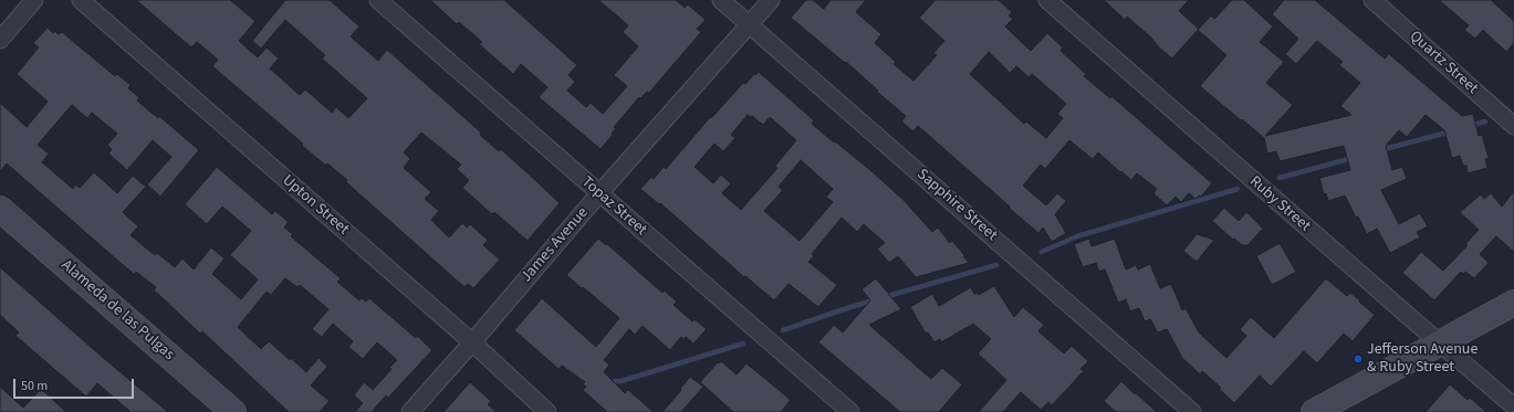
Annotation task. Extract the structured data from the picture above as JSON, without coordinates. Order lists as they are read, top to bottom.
{
  "streets": {
    "main road": ["Alameda de las Pulgas"],
    "street": [
      "Quartz Street",
      "Ruby Street",
      "Upton Street",
      "Sapphire Street",
      "Topaz Street",
      "James Avenue"
    ]
  },
  "crossings": [
    ["Upton Street", "James Avenue"],
    ["Sapphire Street", "James Avenue"],
    ["Topaz Street", "James Avenue"]
  ],
  "places": ["Jefferson Avenue & Ruby Street"],
  "scale_bar": "50 m"
}
